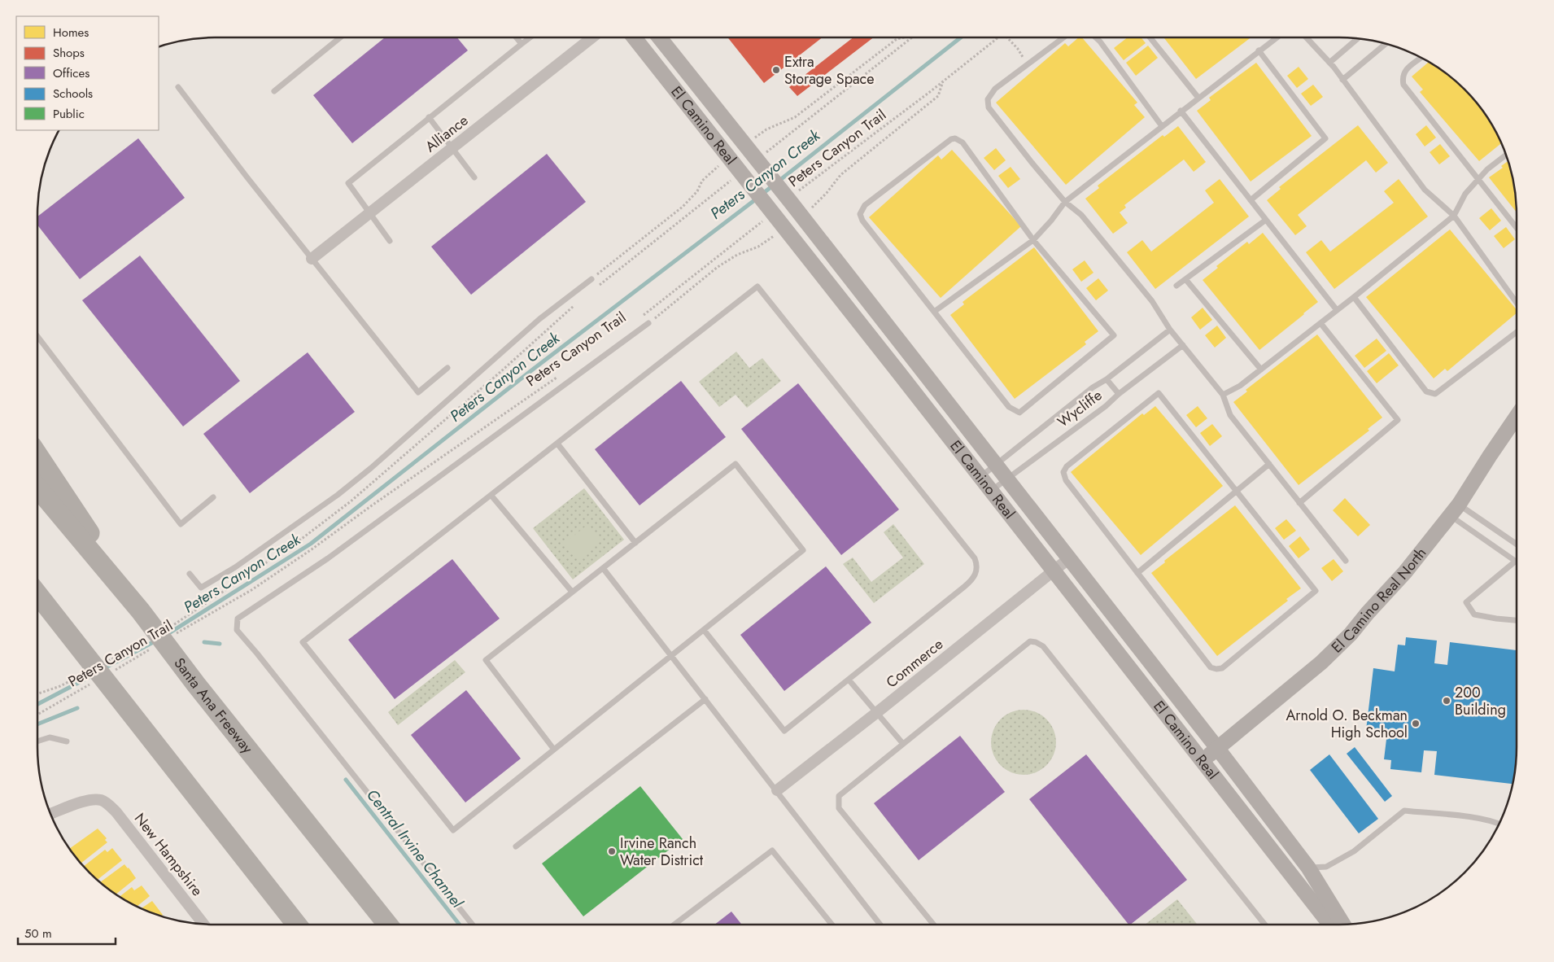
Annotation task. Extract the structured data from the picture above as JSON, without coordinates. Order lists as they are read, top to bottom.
{
  "streets": {
    "highway": ["Santa Ana Freeway"],
    "main road": ["El Camino Real", "El Camino Real North"],
    "street": ["Alliance", "Commerce", "New Hampshire"],
    "lane": ["Wycliffe"],
    "path": ["Peters Canyon Trail"]
  },
  "crossings": [
    ["El Camino Real", "Peters Canyon Trail"],
    ["El Camino Real", "Wycliffe"],
    ["El Camino Real", "El Camino Real North"],
    ["El Camino Real", "Commerce"]
  ],
  "water": ["Peters Canyon Creek", "Central Irvine Channel"],
  "places": [
    "Extra Storage Space",
    "200 Building",
    "Arnold O. Beckman High School",
    "Irvine Ranch Water District"
  ],
  "legend": [
    "Homes",
    "Shops",
    "Offices",
    "Schools",
    "Public"
  ],
  "scale_bar": "50 m"
}
